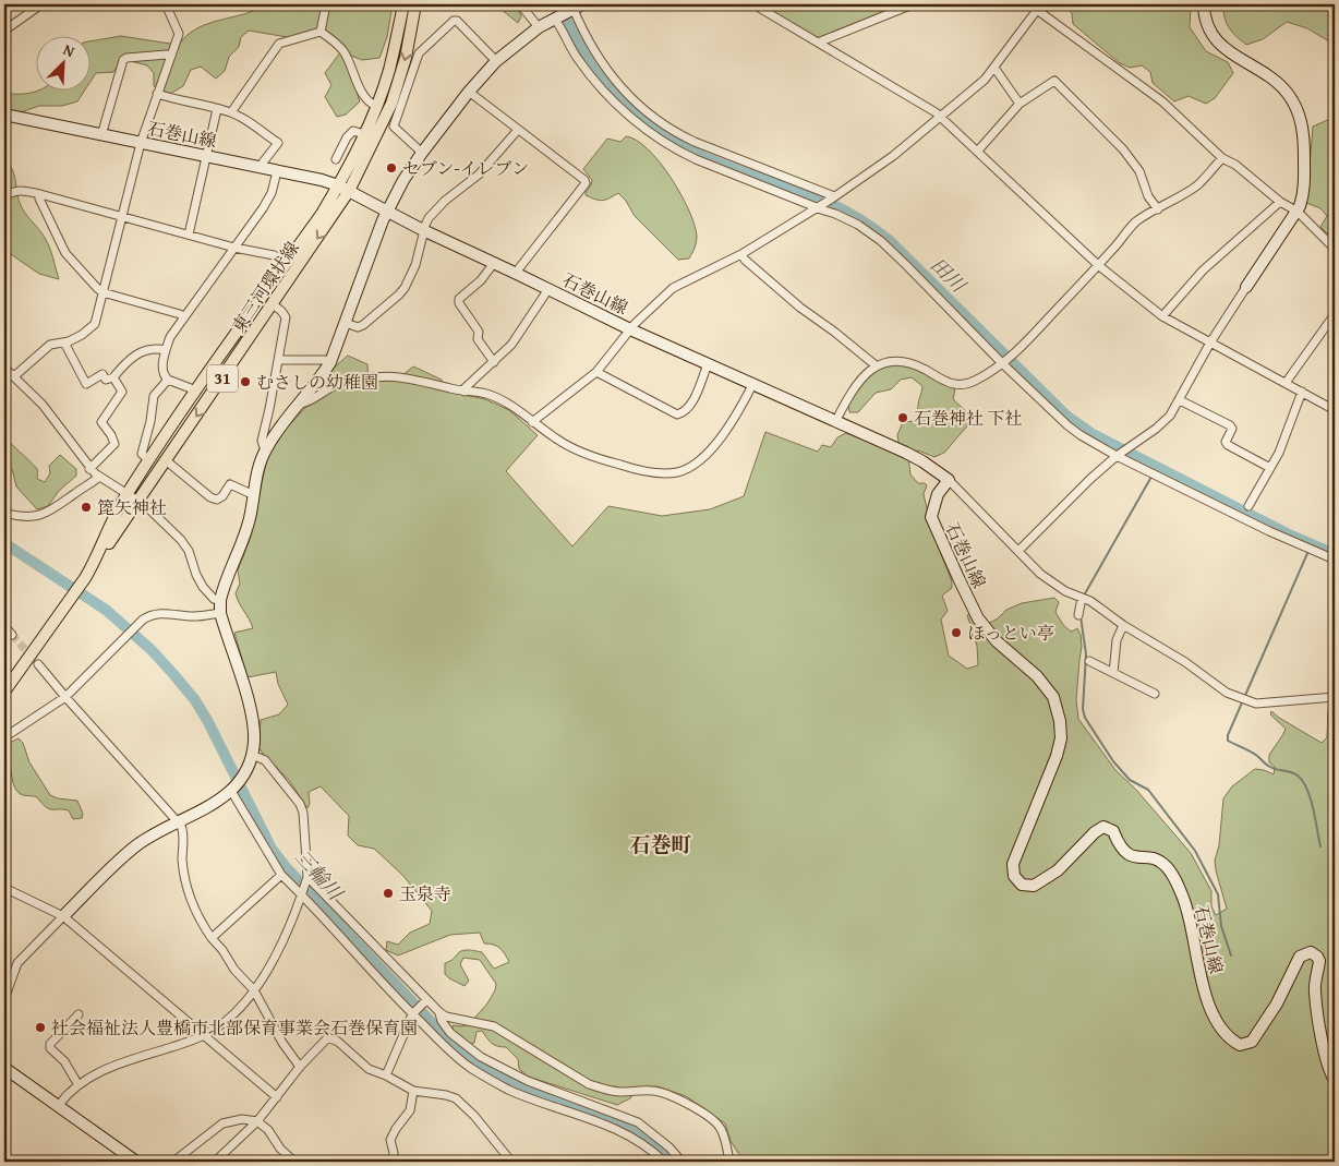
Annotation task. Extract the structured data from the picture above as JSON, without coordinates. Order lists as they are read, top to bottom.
{
  "streets": {
    "main road": ["石巻山線", "東三河環状線", "31"]
  },
  "crossings": [
    ["石巻山線", "東三河環状線"]
  ],
  "districts": ["石巻町"],
  "water": ["田川", "三輪川"],
  "places": [
    "セブン-イレブン",
    "むさしの幼稚園",
    "石巻神社 下社",
    "箆矢神社",
    "ほっとい亭",
    "玉泉寺",
    "社会福祉法人豊橋市北部保育事業会石巻保育園"
  ],
  "north": "top right"
}
